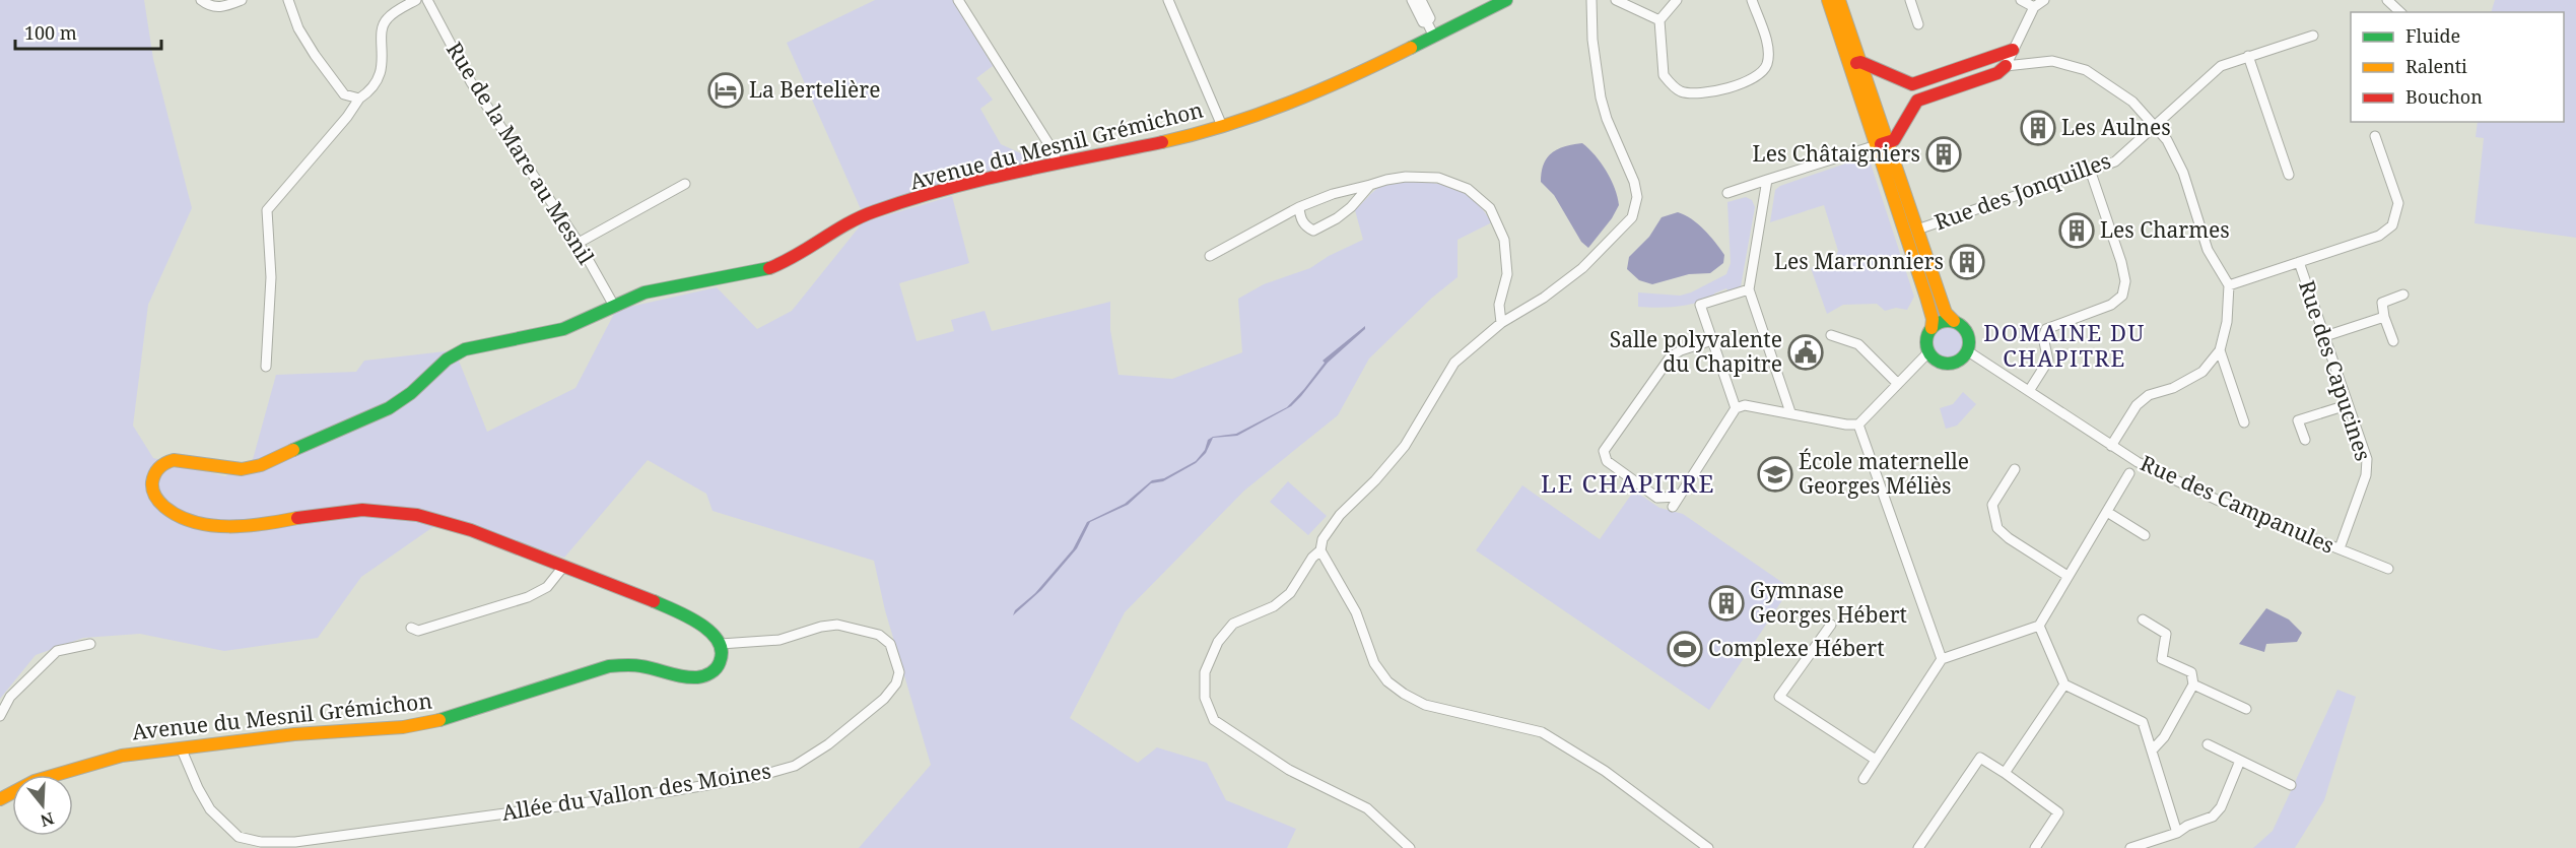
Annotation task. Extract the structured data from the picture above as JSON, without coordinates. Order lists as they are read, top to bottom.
{
  "streets": {
    "street": [
      "Avenue du Mesnil Grémichon",
      "Rue de la Mare au Mesnil",
      "Rue des Jonquilles",
      "Rue des Capucines",
      "Rue des Campanules",
      "Allée du Vallon des Moines"
    ]
  },
  "crossings": [
    ["Avenue du Mesnil Grémichon", "Rue de la Mare au Mesnil"],
    ["Avenue du Mesnil Grémichon", "Allée du Vallon des Moines"],
    ["Rue des Capucines", "Rue des Campanules"]
  ],
  "districts": ["DOMAINE DU CHAPITRE", "LE CHAPITRE"],
  "places": {
    "hotel": ["La Bertelière"],
    "building": [
      "Les Aulnes",
      "Les Châtaigniers",
      "Les Charmes",
      "Les Marronniers",
      "Gymnase Georges Hébert"
    ],
    "public building": ["Salle polyvalente du Chapitre"],
    "school or university": ["École maternelle Georges Méliès"],
    "sports": ["Complexe Hébert"]
  },
  "legend": ["Fluide", "Ralenti", "Bouchon"],
  "scale_bar": "100 m",
  "north": "bottom"
}
